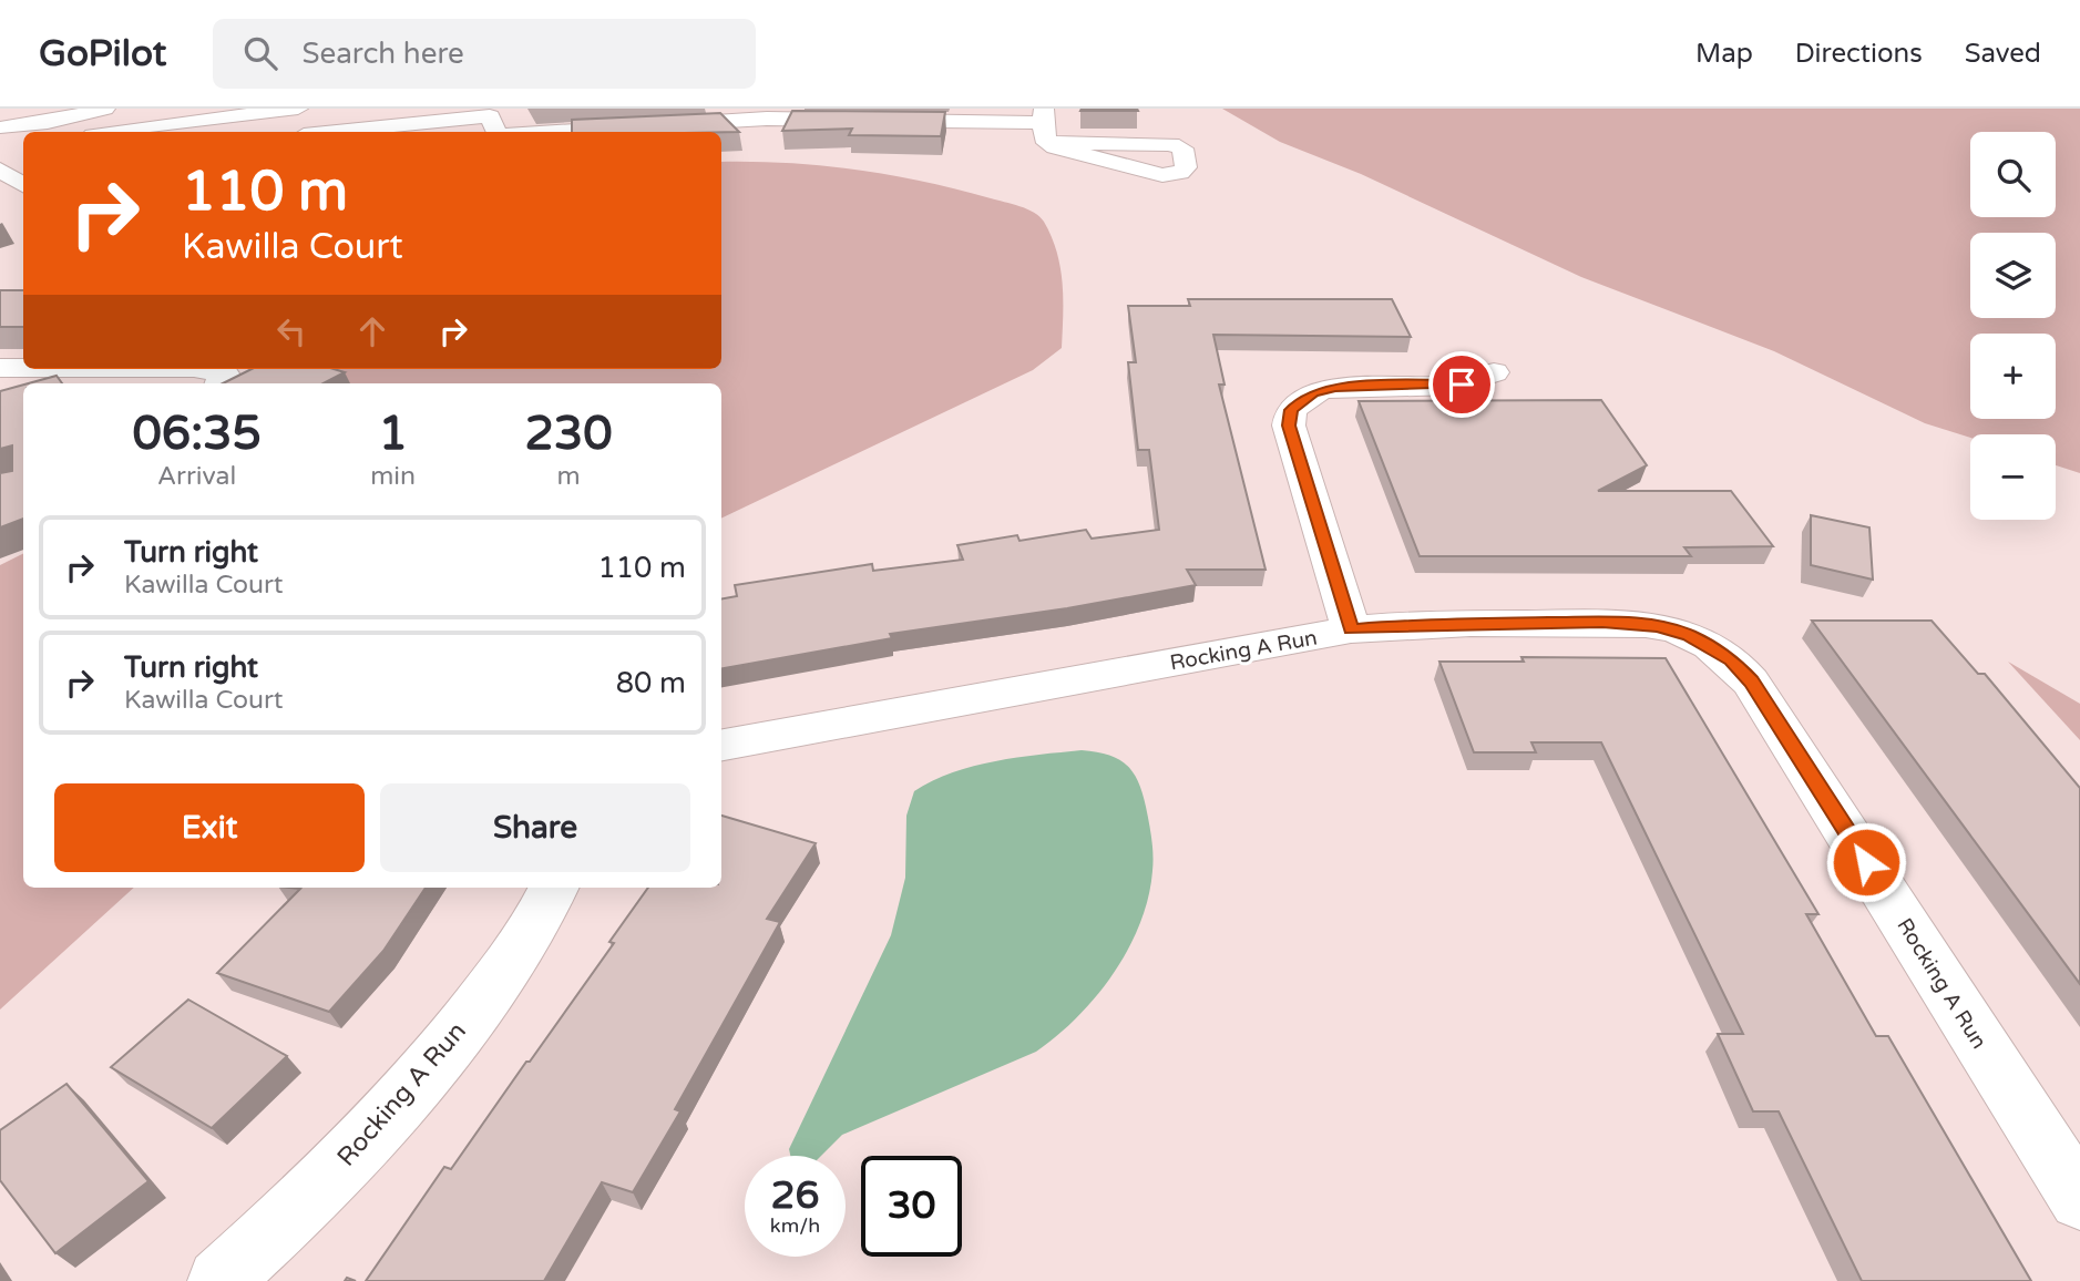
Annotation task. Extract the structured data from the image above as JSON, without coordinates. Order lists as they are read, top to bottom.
{
  "streets": {
    "street": ["Rocking A Run"]
  },
  "page": {
    "header": "GoPilot",
    "search": "Search here",
    "nav": ["Map", "Directions", "Saved"],
    "map_buttons": ["+", "−"],
    "turn": ["110 m", "Kawilla Court"],
    "eta": [
      "06:35",
      "Arrival",
      "1",
      "min",
      "230",
      "m"
    ],
    "list": [
      {
        "name": "Turn right",
        "note": "Kawilla Court",
        "value": "110 m"
      },
      {
        "name": "Turn right",
        "note": "Kawilla Court",
        "value": "80 m"
      }
    ],
    "buttons": ["Exit", "Share"],
    "speed": "26 km/h",
    "limit": "30"
  }
}
